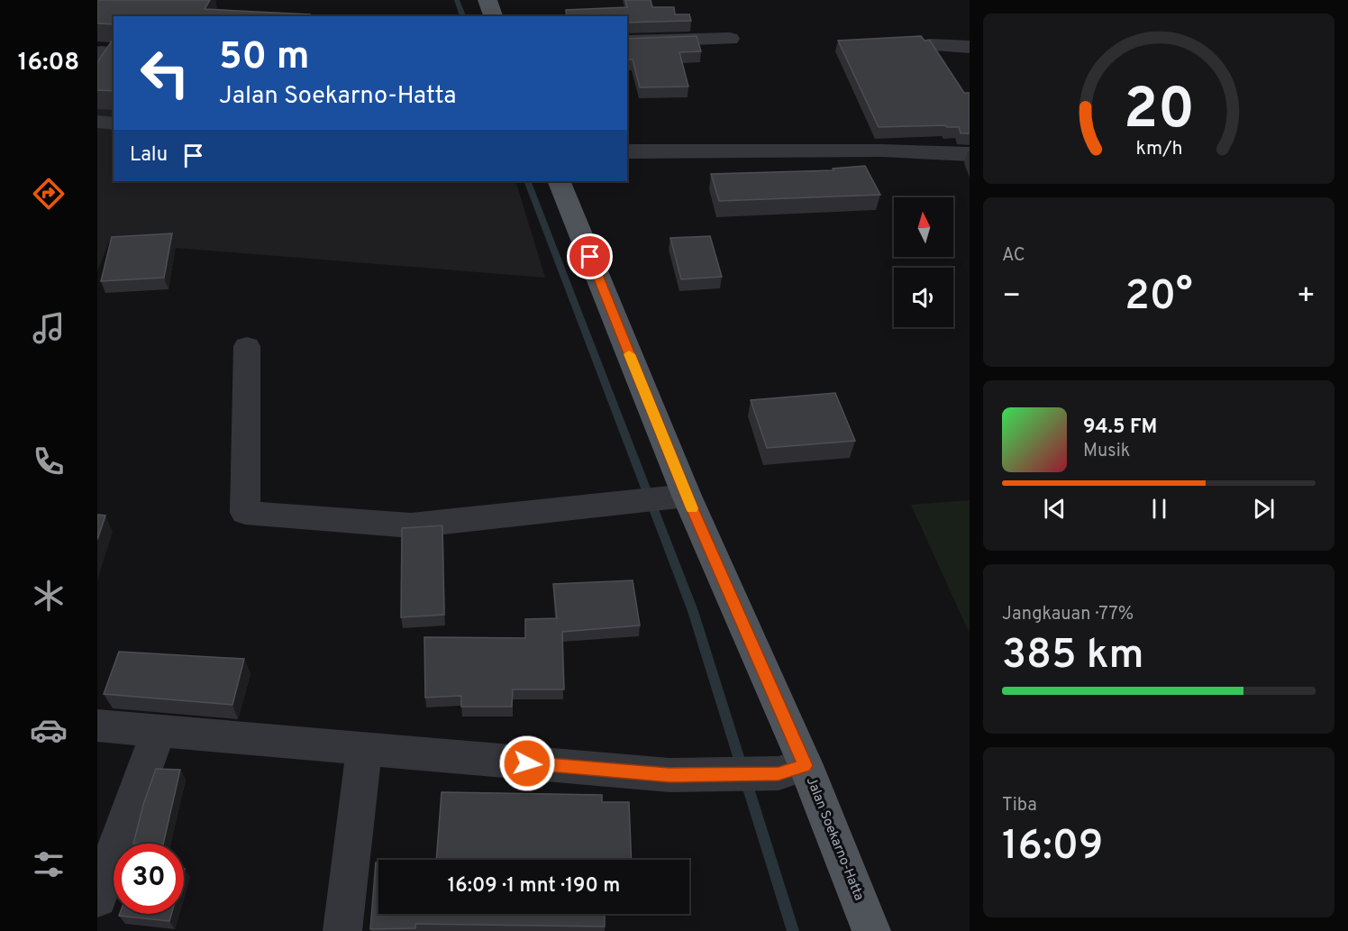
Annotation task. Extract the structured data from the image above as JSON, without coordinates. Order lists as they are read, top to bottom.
{
  "streets": {
    "main road": ["Jalan Soekarno-Hatta"]
  },
  "north": "top",
  "page": {
    "tabs": "16:08",
    "turn": ["50 m", "Jalan Soekarno-Hatta"],
    "then": "Lalu",
    "tile": [
      "AC",
      ["Jangkauan · 77%", "385 km"],
      ["Tiba", "16:09"]
    ],
    "heat": ["−", "20°", "+"],
    "song": ["94.5 FM", "Musik"],
    "limit": "30",
    "trip": "16:09 · 1 mnt · 190 m",
    "gauge": ["20", "km/h"]
  }
}
